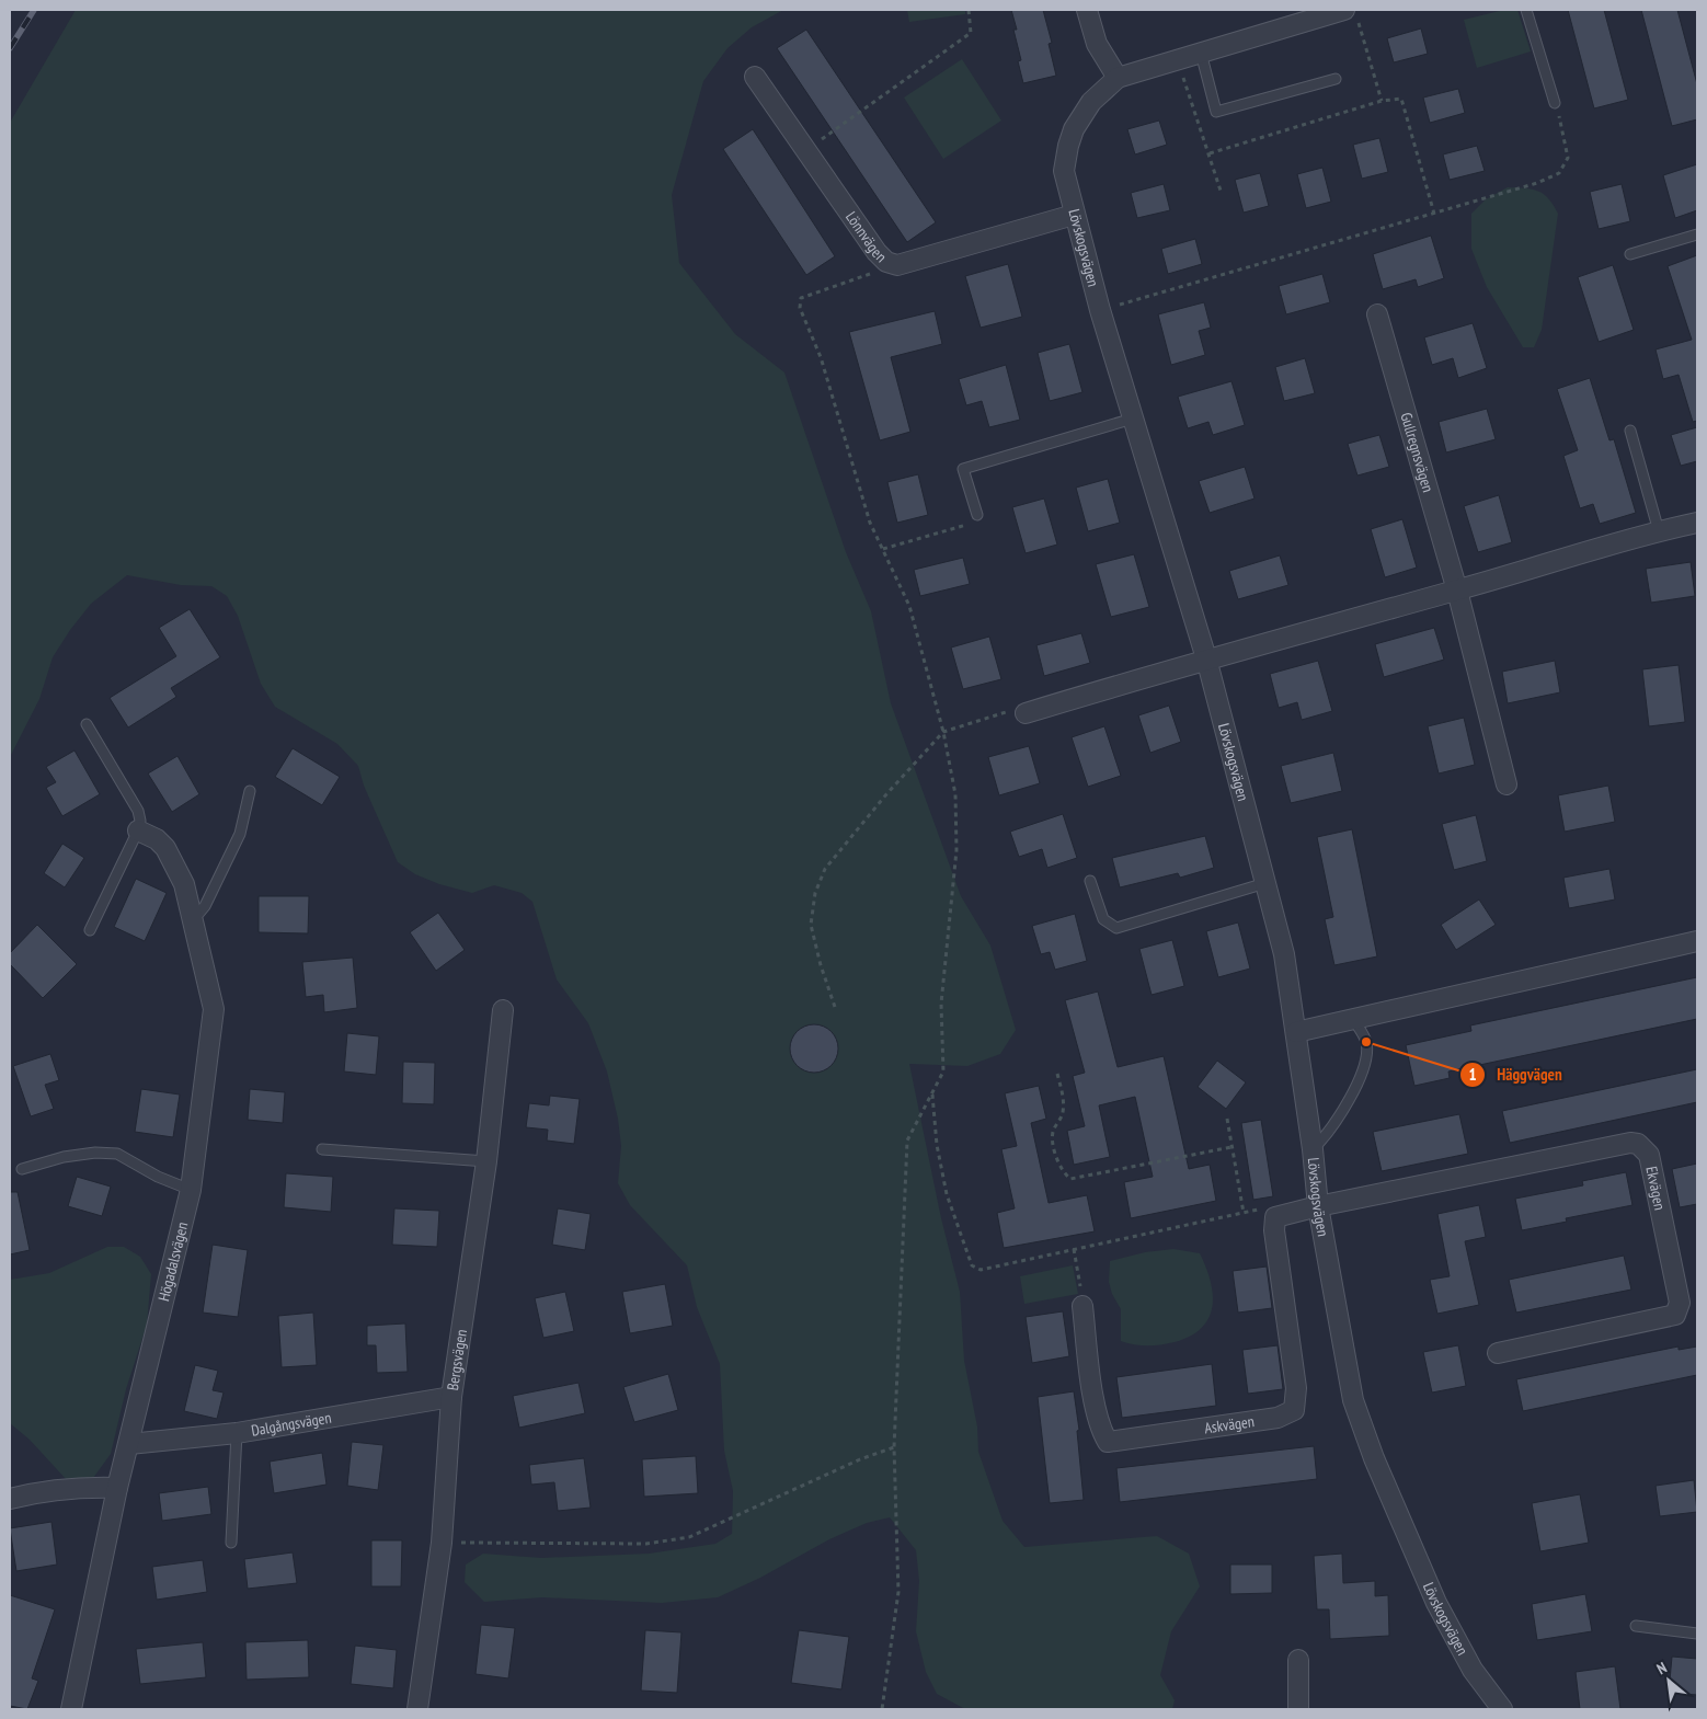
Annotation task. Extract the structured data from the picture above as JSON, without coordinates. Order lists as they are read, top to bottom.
{
  "streets": {
    "street": [
      "Lönnvägen",
      "Lövskogsvägen",
      "Gullregnsvägen",
      "Ekvägen",
      "Högadalsvägen",
      "Bergsvägen",
      "Dalgångsvägen",
      "Askvägen"
    ]
  },
  "crossings": [
    ["Lönnvägen", "Lövskogsvägen"],
    ["Lövskogsvägen", "Ekvägen"],
    ["Högadalsvägen", "Dalgångsvägen"],
    ["Bergsvägen", "Dalgångsvägen"]
  ],
  "places": ["Häggvägen"],
  "north": "top left"
}
